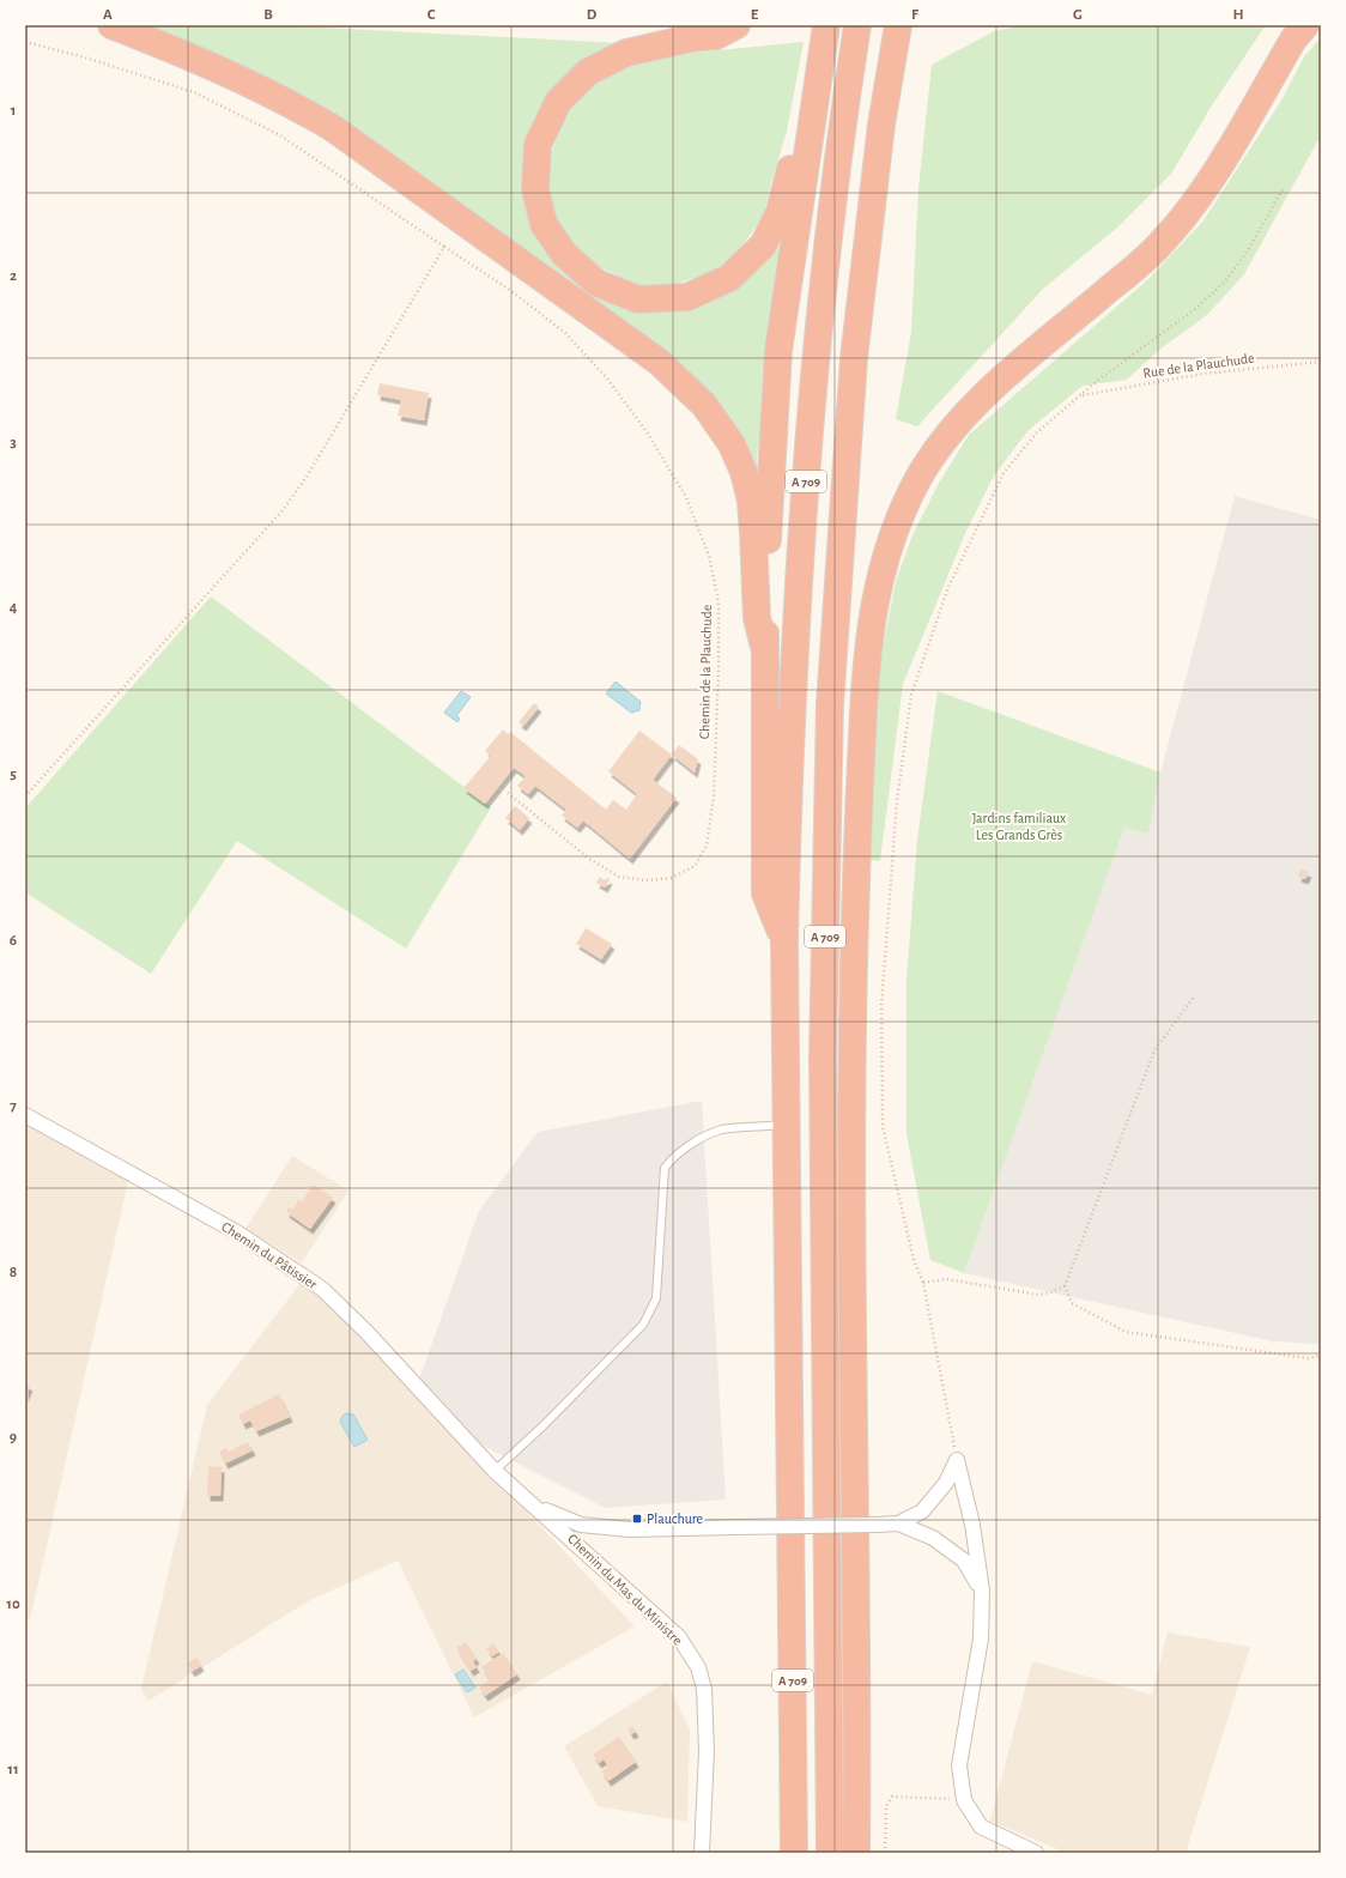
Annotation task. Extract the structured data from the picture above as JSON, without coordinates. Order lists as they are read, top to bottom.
{
  "streets": {
    "highway": ["A 709"],
    "street": ["Chemin du Pâtissier", "Chemin du Mas du Ministre"],
    "path": ["Rue de la Plauchude", "Chemin de la Plauchude"]
  },
  "crossings": [
    ["Chemin du Pâtissier", "Chemin du Mas du Ministre"]
  ],
  "parks": ["Jardins familiaux Les Grands Grès"],
  "places": {
    "transit": ["Plauchure"]
  },
  "grid": {
    "columns": [
      "A",
      "B",
      "C",
      "D",
      "E",
      "F",
      "G",
      "H"
    ],
    "rows": [
      "1",
      "2",
      "3",
      "4",
      "5",
      "6",
      "7",
      "8",
      "9",
      "10",
      "11"
    ]
  }
}
